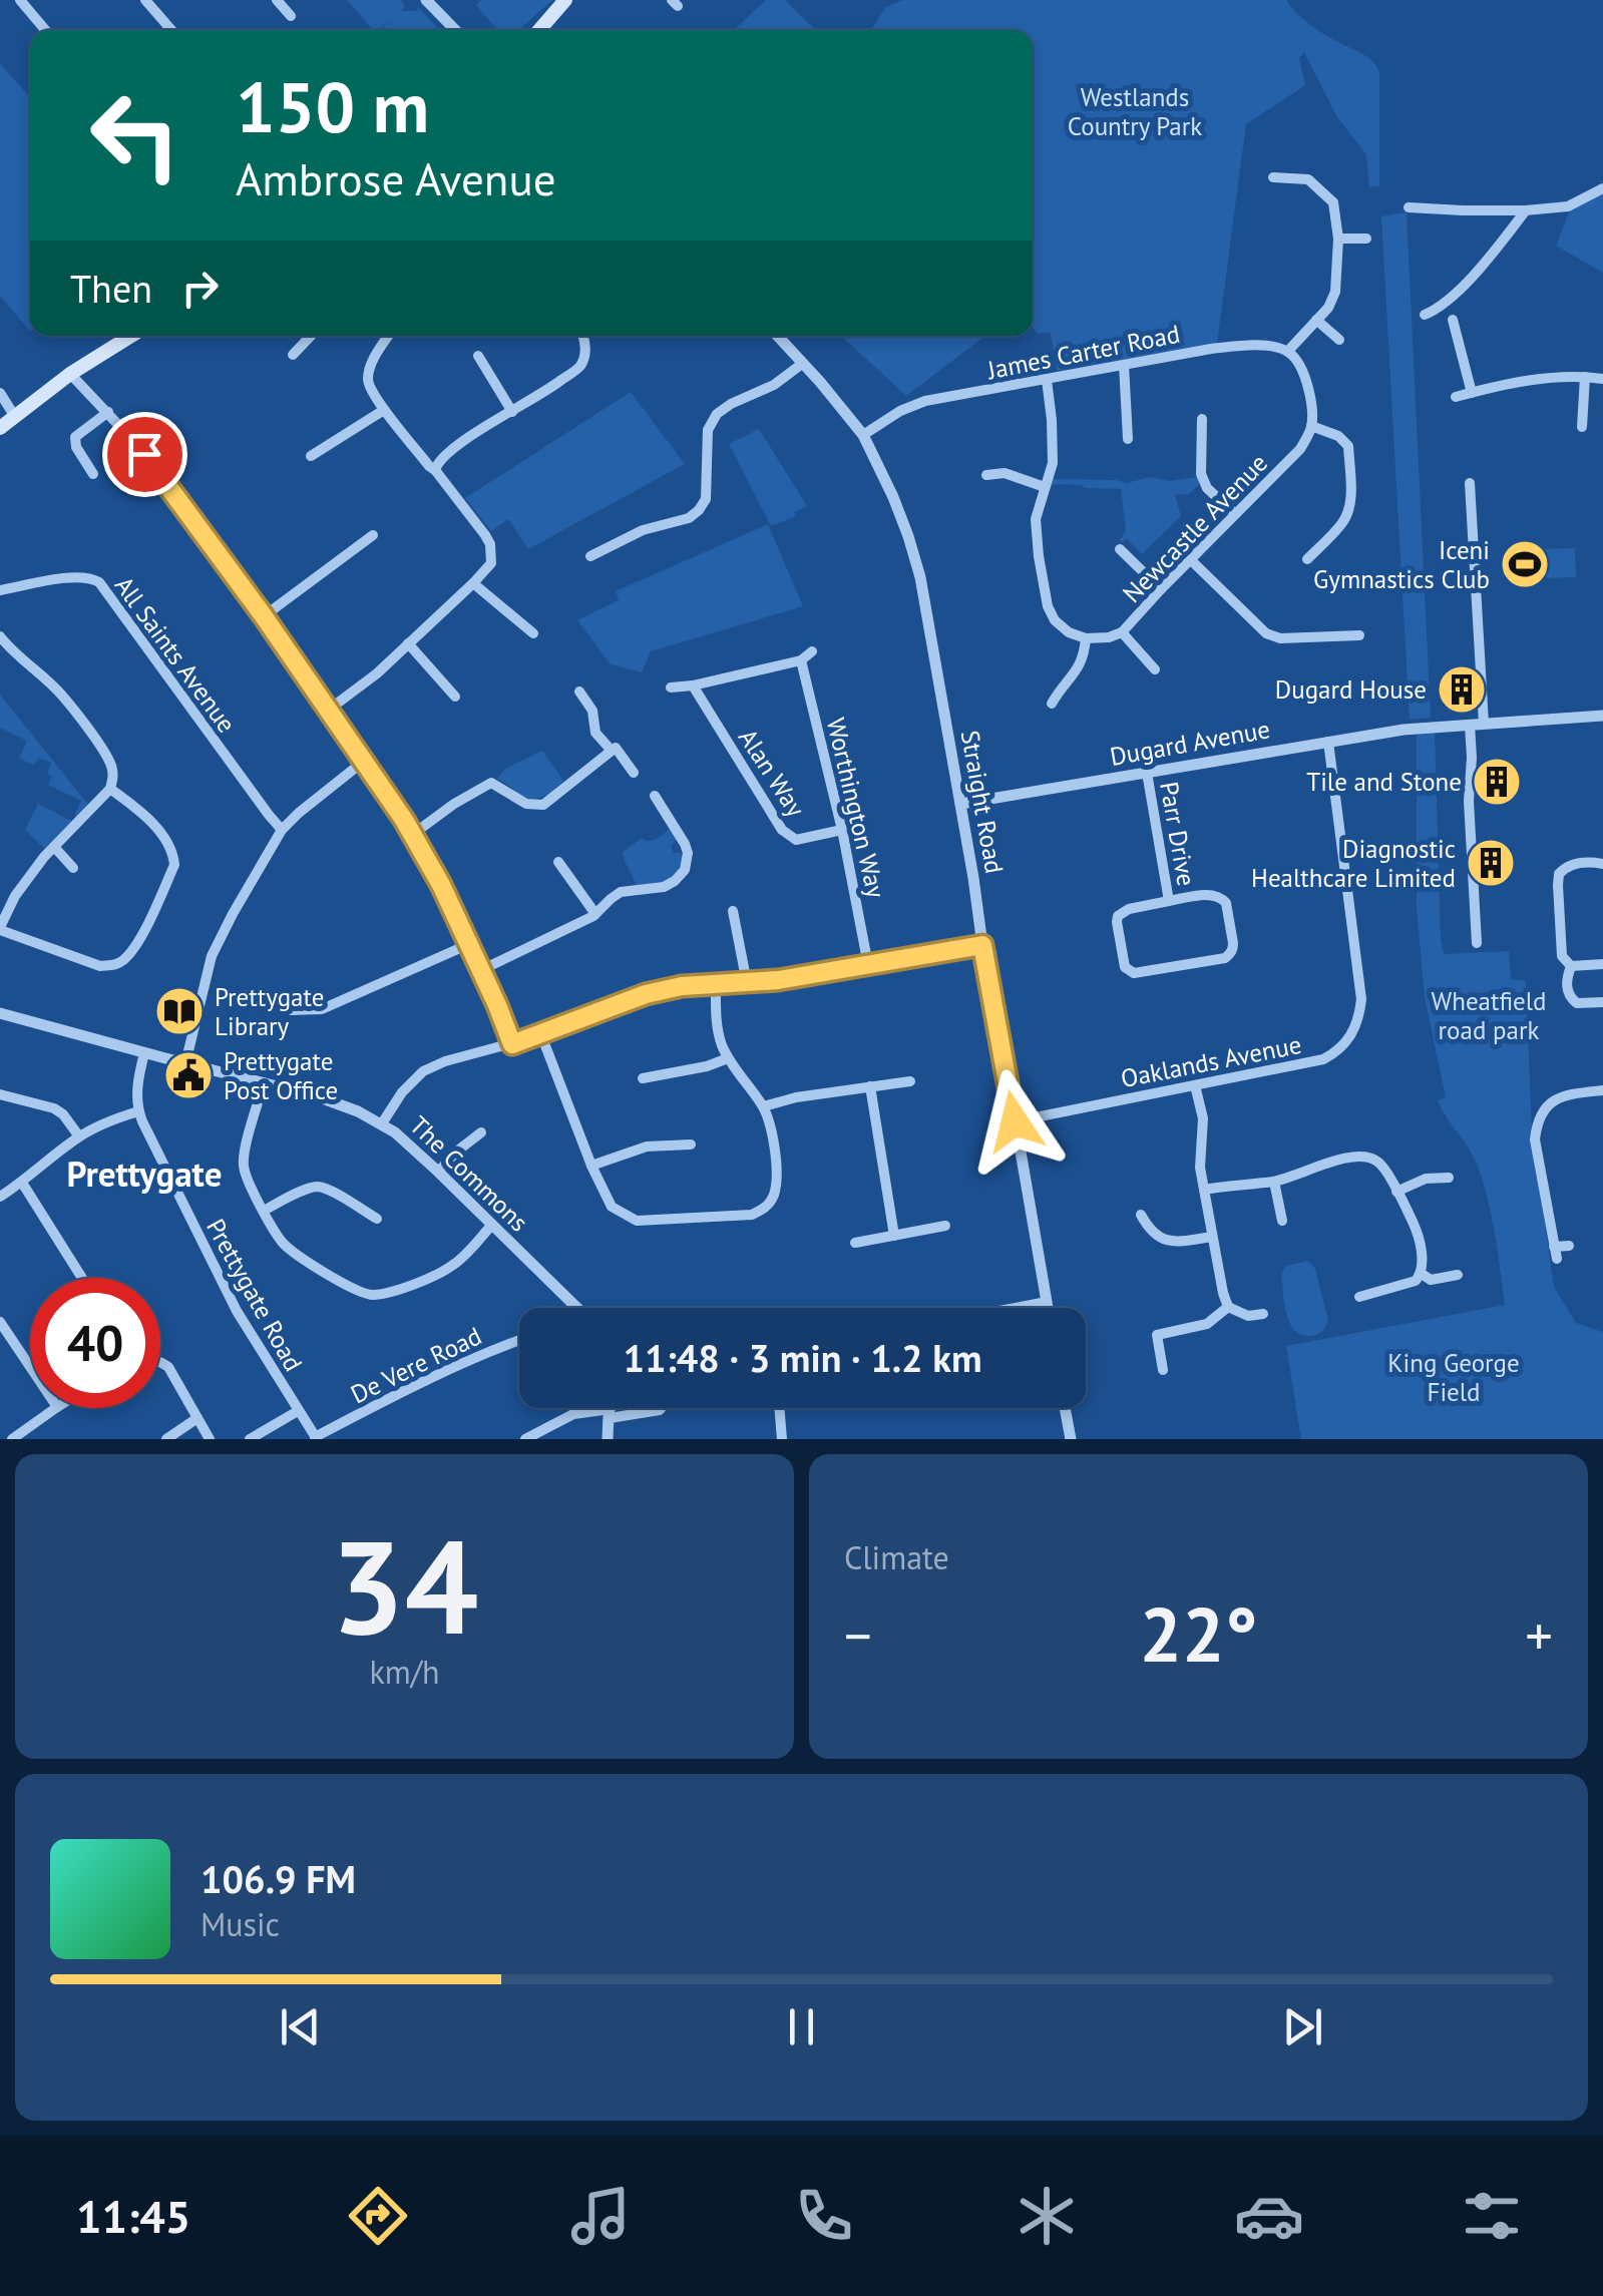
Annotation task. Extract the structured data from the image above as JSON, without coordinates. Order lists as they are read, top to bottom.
{
  "streets": {
    "street": [
      "James Carter Road",
      "Newcastle Avenue",
      "All Saints Avenue",
      "Dugard Avenue",
      "Alan Way",
      "Straight Road",
      "Worthington Way",
      "Parr Drive",
      "Oaklands Avenue",
      "The Commons",
      "Prettygate Road",
      "De Vere Road"
    ]
  },
  "crossings": [
    ["James Carter Road", "Straight Road"],
    ["Dugard Avenue", "Straight Road"],
    ["Dugard Avenue", "Parr Drive"],
    ["Dugard Avenue", "Oaklands Avenue"],
    ["Alan Way", "Worthington Way"],
    ["Straight Road", "Oaklands Avenue"],
    ["Prettygate Road", "De Vere Road"]
  ],
  "districts": ["Prettygate"],
  "parks": ["Westlands Country Park", "Wheatfield road park", "King George Field"],
  "places": {
    "sports": ["Iceni Gymnastics Club"],
    "building": ["Dugard House", "Tile and Stone", "Diagnostic Healthcare Limited"],
    "library": ["Prettygate Library"],
    "public building": ["Prettygate Post Office"]
  },
  "page": {
    "turn": ["150 m", "Ambrose Avenue"],
    "then": "Then",
    "limit": "40",
    "trip": "11:48 · 3 min · 1.2 km",
    "tile": [
      ["34", "km/h"],
      "Climate"
    ],
    "heat": ["−", "22°", "+"],
    "song": ["106.9 FM", "Music"],
    "tabs": "11:45"
  }
}
